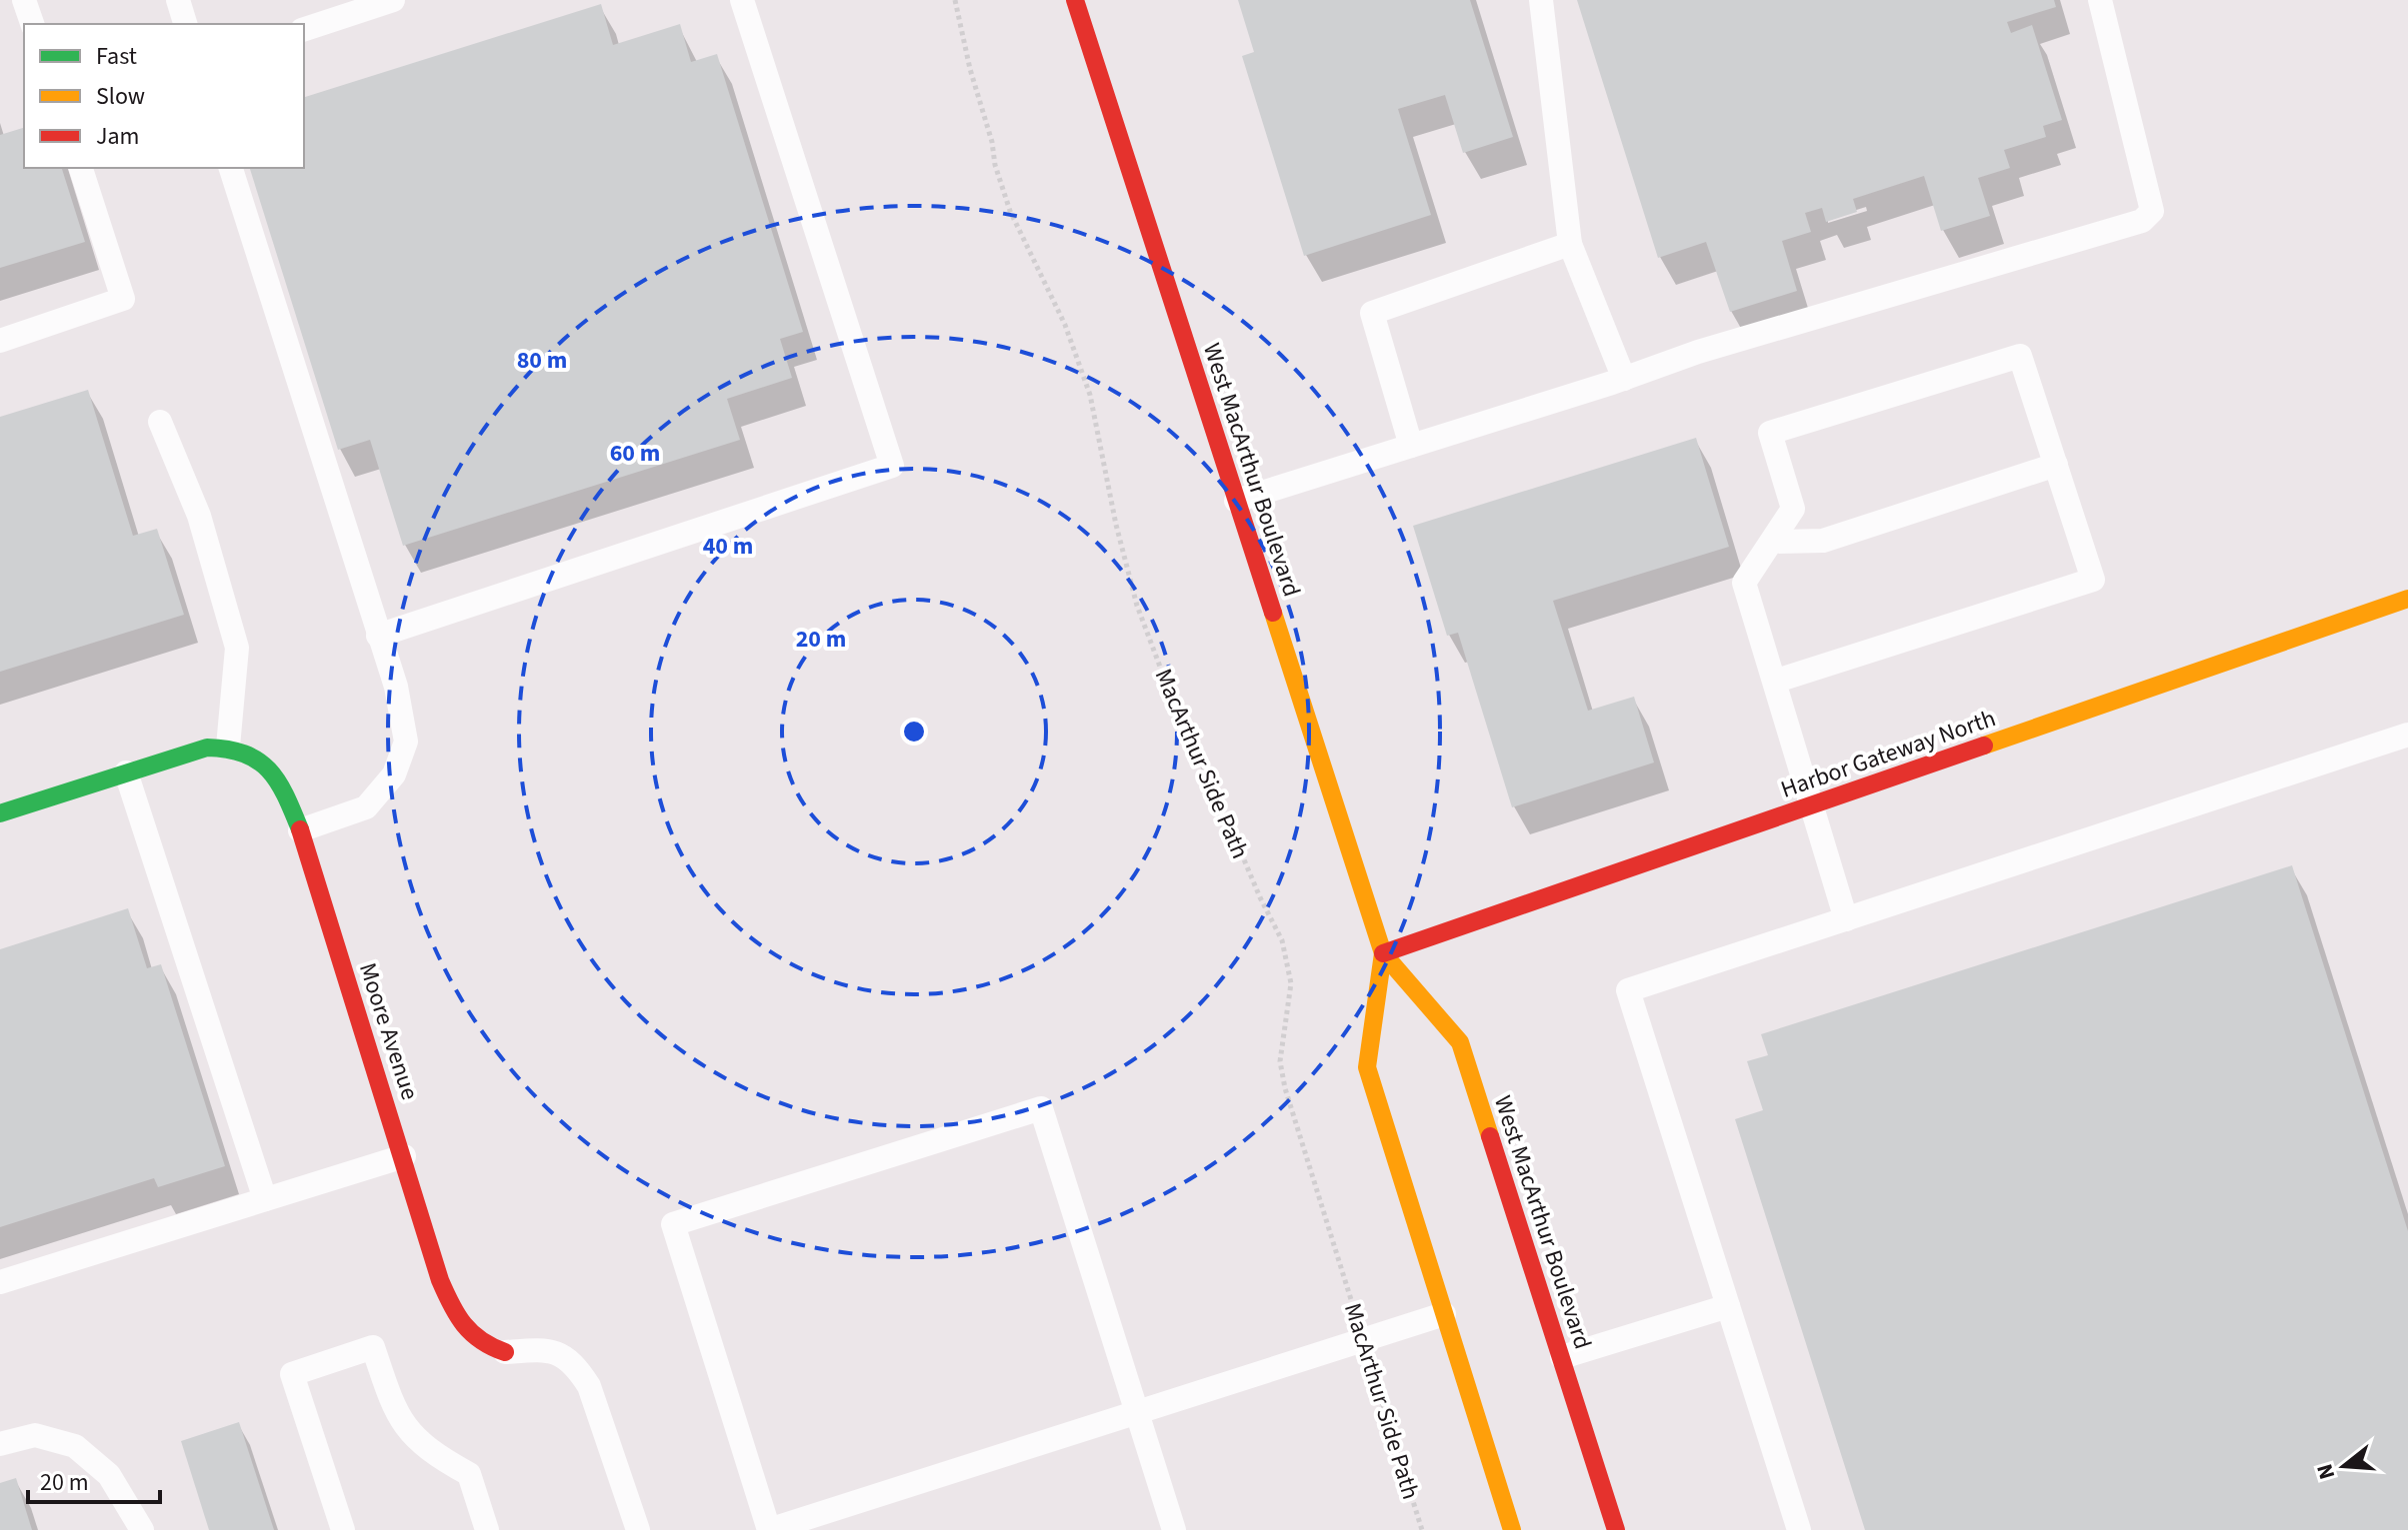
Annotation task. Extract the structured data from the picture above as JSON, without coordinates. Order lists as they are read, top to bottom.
{
  "streets": {
    "main road": ["West MacArthur Boulevard", "Harbor Gateway North", "Moore Avenue"],
    "path": ["MacArthur Side Path"]
  },
  "crossings": [
    ["West MacArthur Boulevard", "Harbor Gateway North"]
  ],
  "legend": ["Fast", "Slow", "Jam"],
  "scale_bar": "20 m",
  "north": "left",
  "rings": [
    "80 m",
    "60 m",
    "40 m",
    "20 m"
  ]
}
